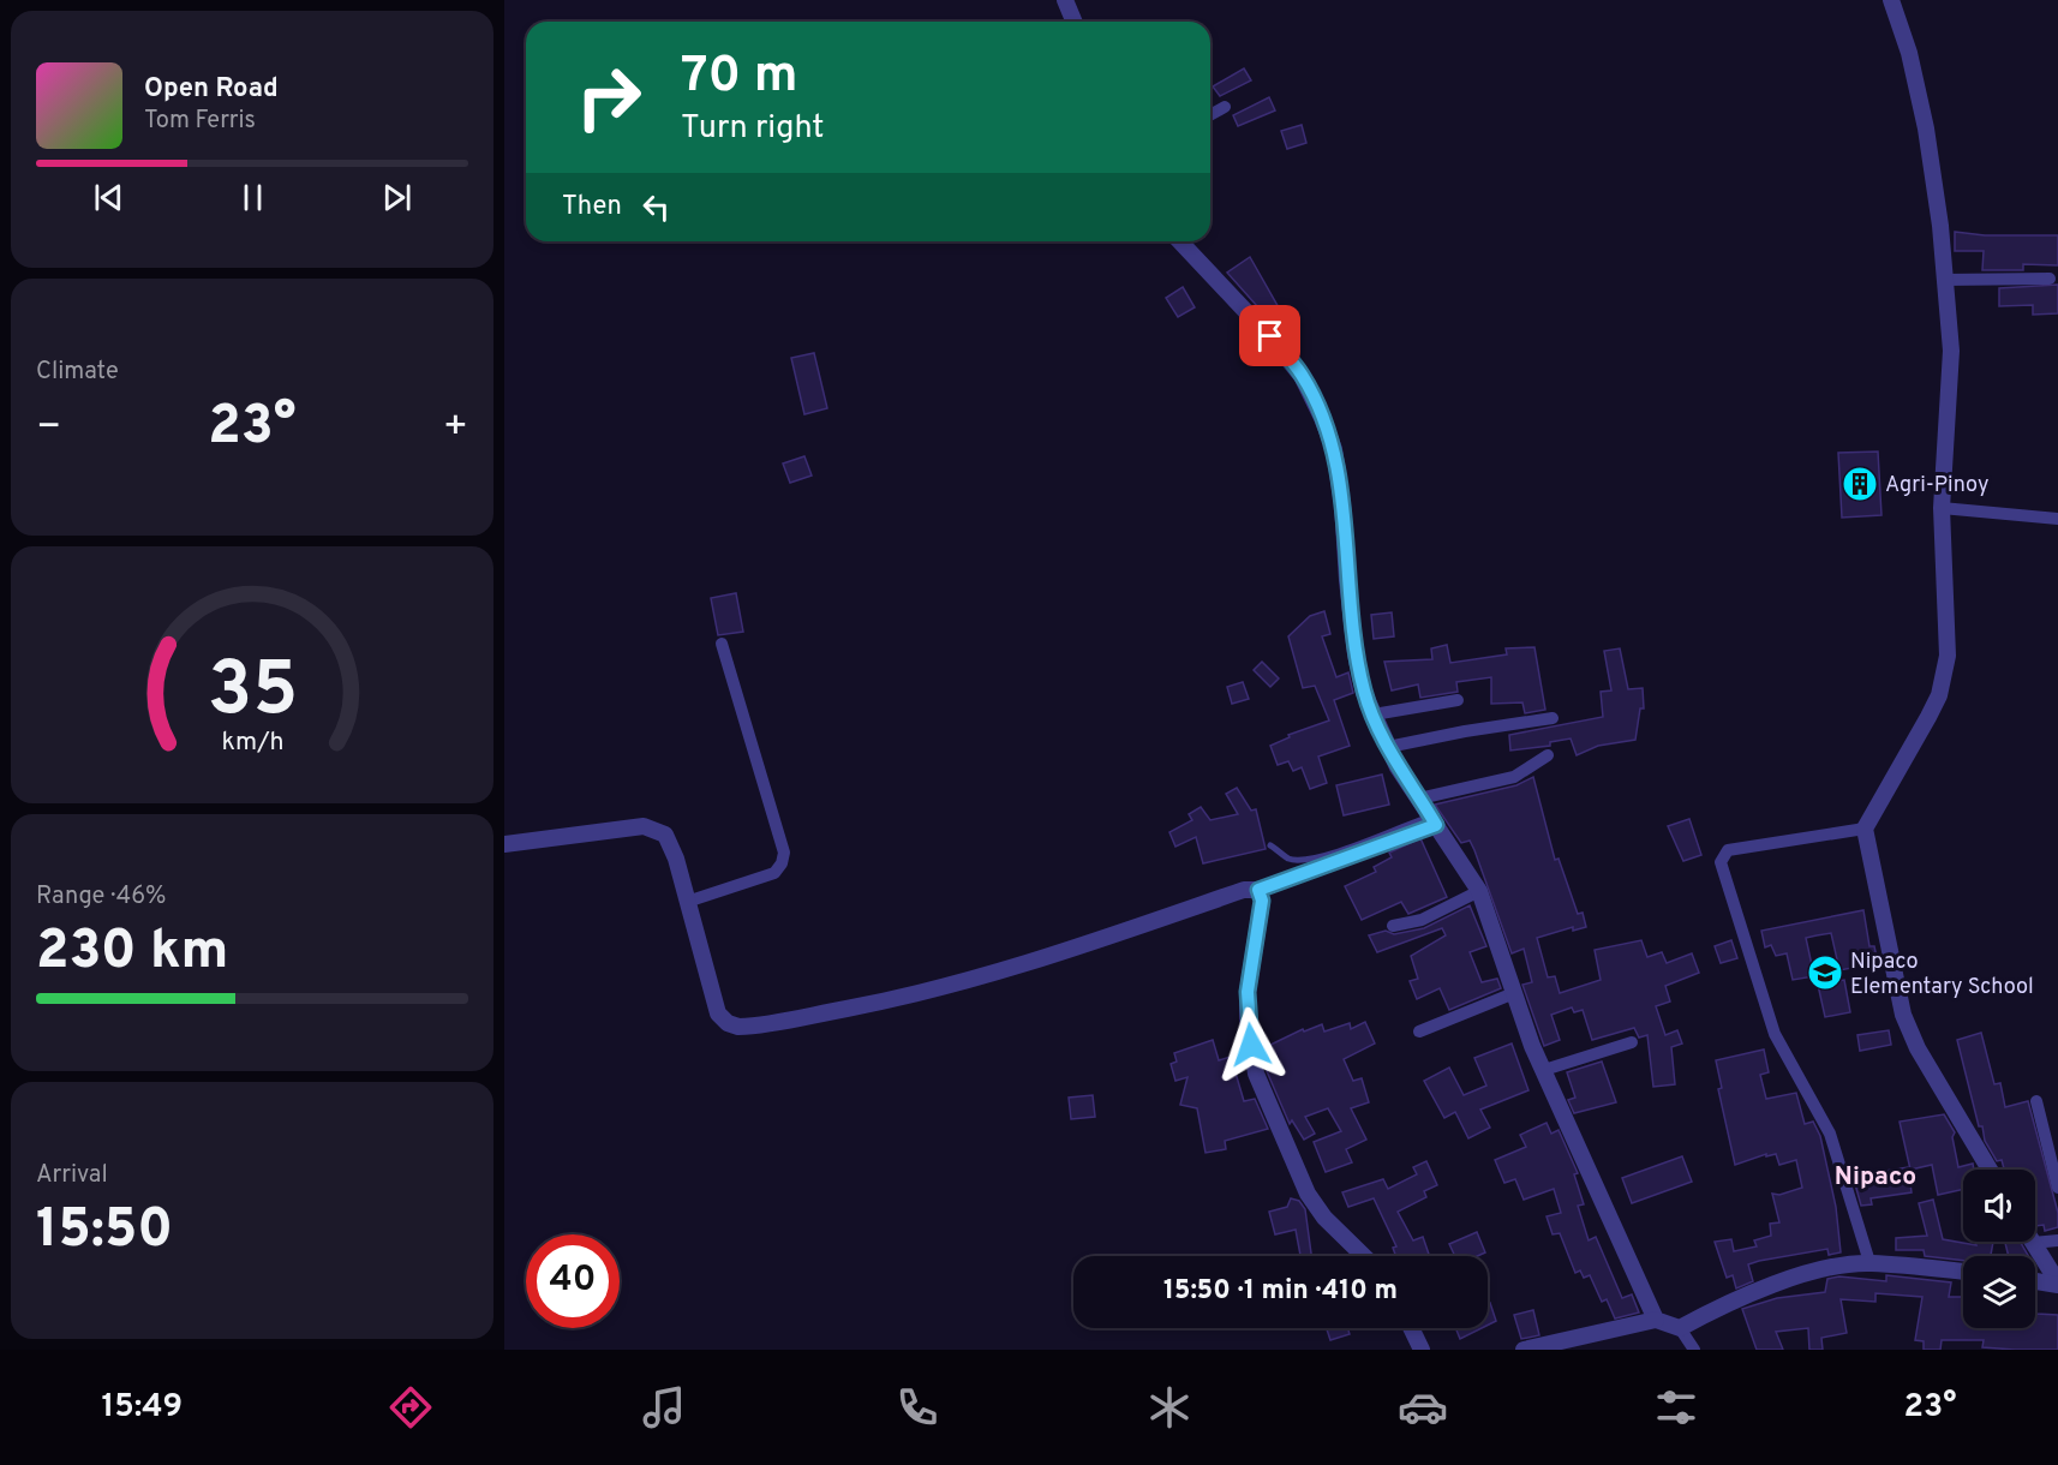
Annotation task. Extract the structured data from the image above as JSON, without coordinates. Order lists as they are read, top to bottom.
{
  "districts": ["Nipaco"],
  "places": {
    "building": ["Agri-Pinoy"],
    "school or university": ["Nipaco Elementary School"]
  },
  "page": {
    "turn": ["70 m", "Turn right"],
    "song": ["Open Road", "Tom Ferris"],
    "then": "Then",
    "tile": [
      "Climate",
      ["Range · 46%", "230 km"],
      ["Arrival", "15:50"]
    ],
    "heat": ["−", "23°", "+"],
    "limit": "40",
    "trip": "15:50 · 1 min · 410 m",
    "tabs": ["15:49", "23°"],
    "gauge": ["35", "km/h"]
  }
}
